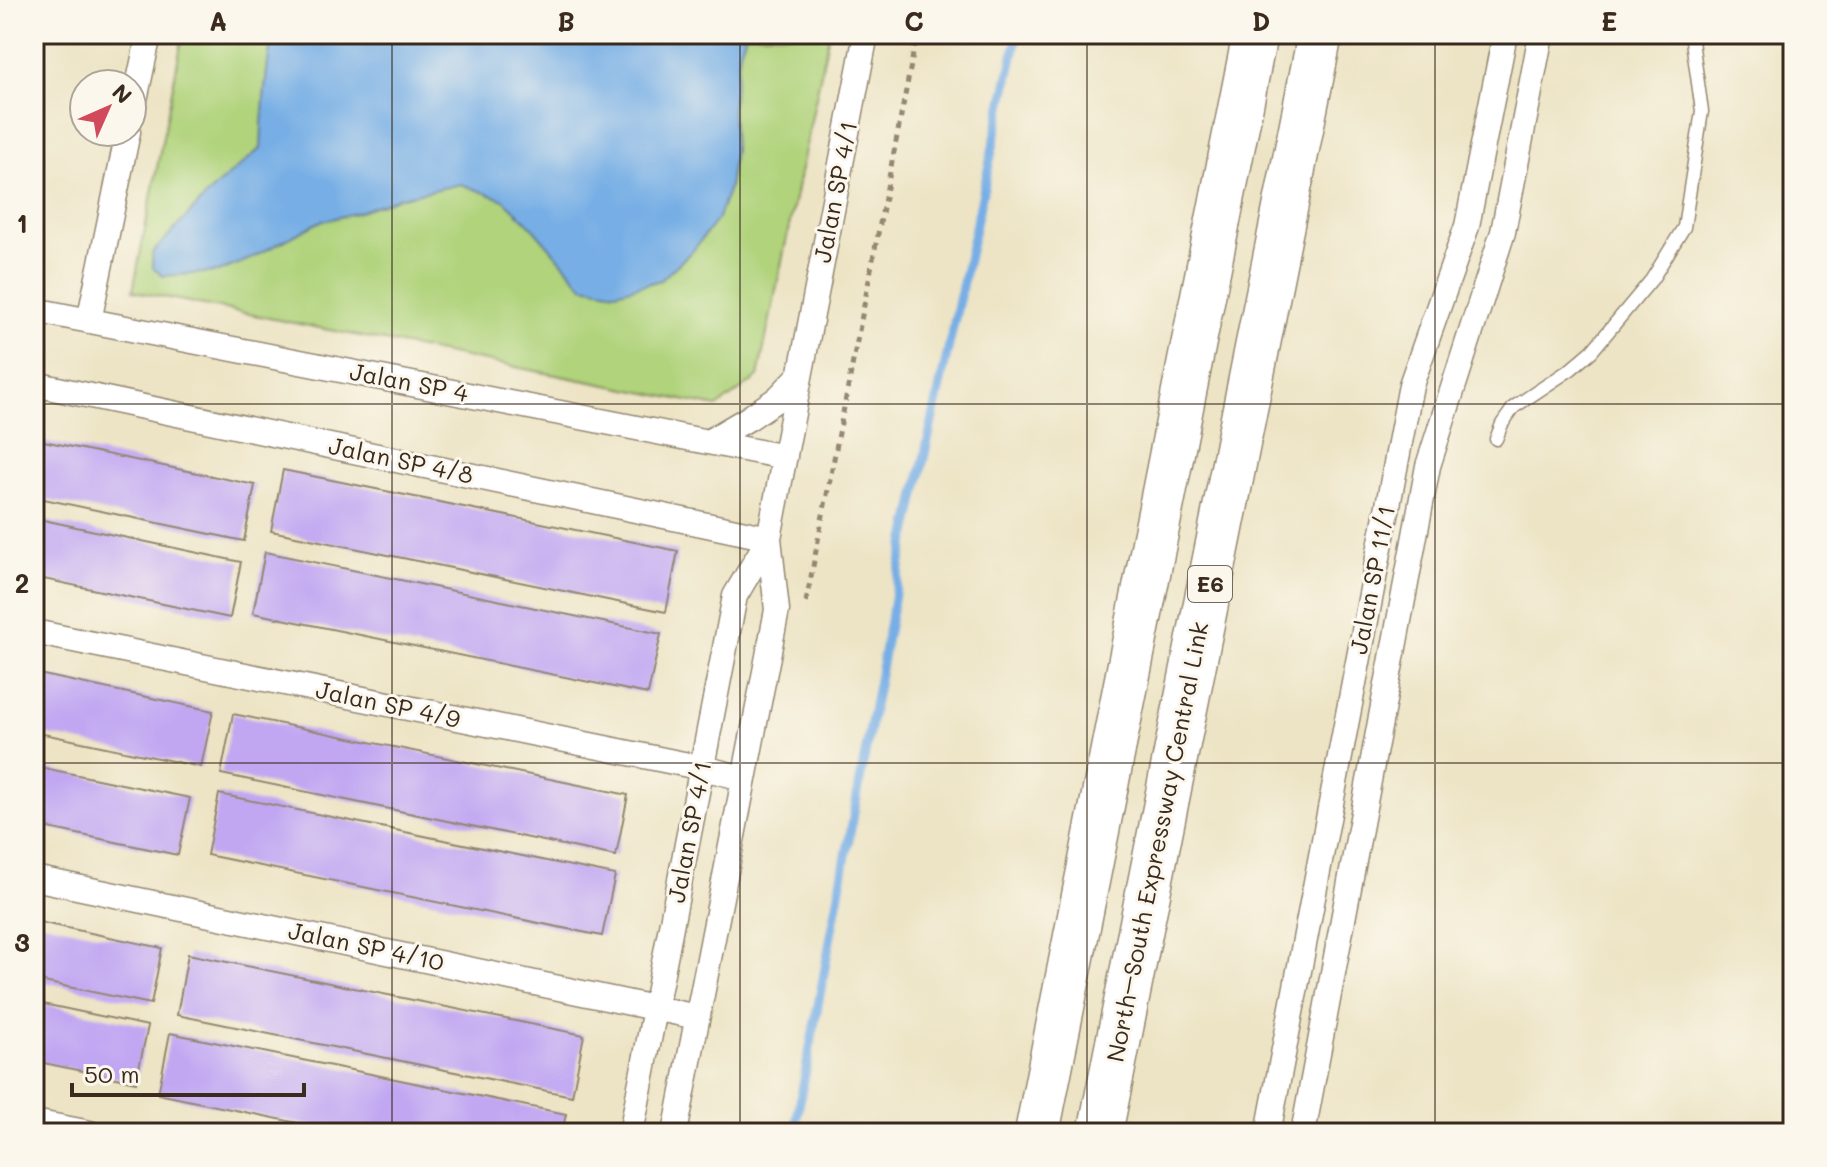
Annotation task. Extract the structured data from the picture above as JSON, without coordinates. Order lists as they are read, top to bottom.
{
  "streets": {
    "highway": ["E6", "North–South Expressway Central Link"],
    "street": [
      "Jalan SP 4/1",
      "Jalan SP 4",
      "Jalan SP 4/8",
      "Jalan SP 11/1",
      "Jalan SP 4/9",
      "Jalan SP 4/10"
    ]
  },
  "crossings": [
    ["Jalan SP 4/1", "Jalan SP 4"],
    ["Jalan SP 4/1", "Jalan SP 4/8"],
    ["Jalan SP 4/1", "Jalan SP 4/9"],
    ["Jalan SP 4/1", "Jalan SP 4/10"]
  ],
  "scale_bar": "50 m",
  "north": "top right",
  "grid": {
    "columns": [
      "A",
      "B",
      "C",
      "D",
      "E"
    ],
    "rows": ["1", "2", "3"]
  }
}
